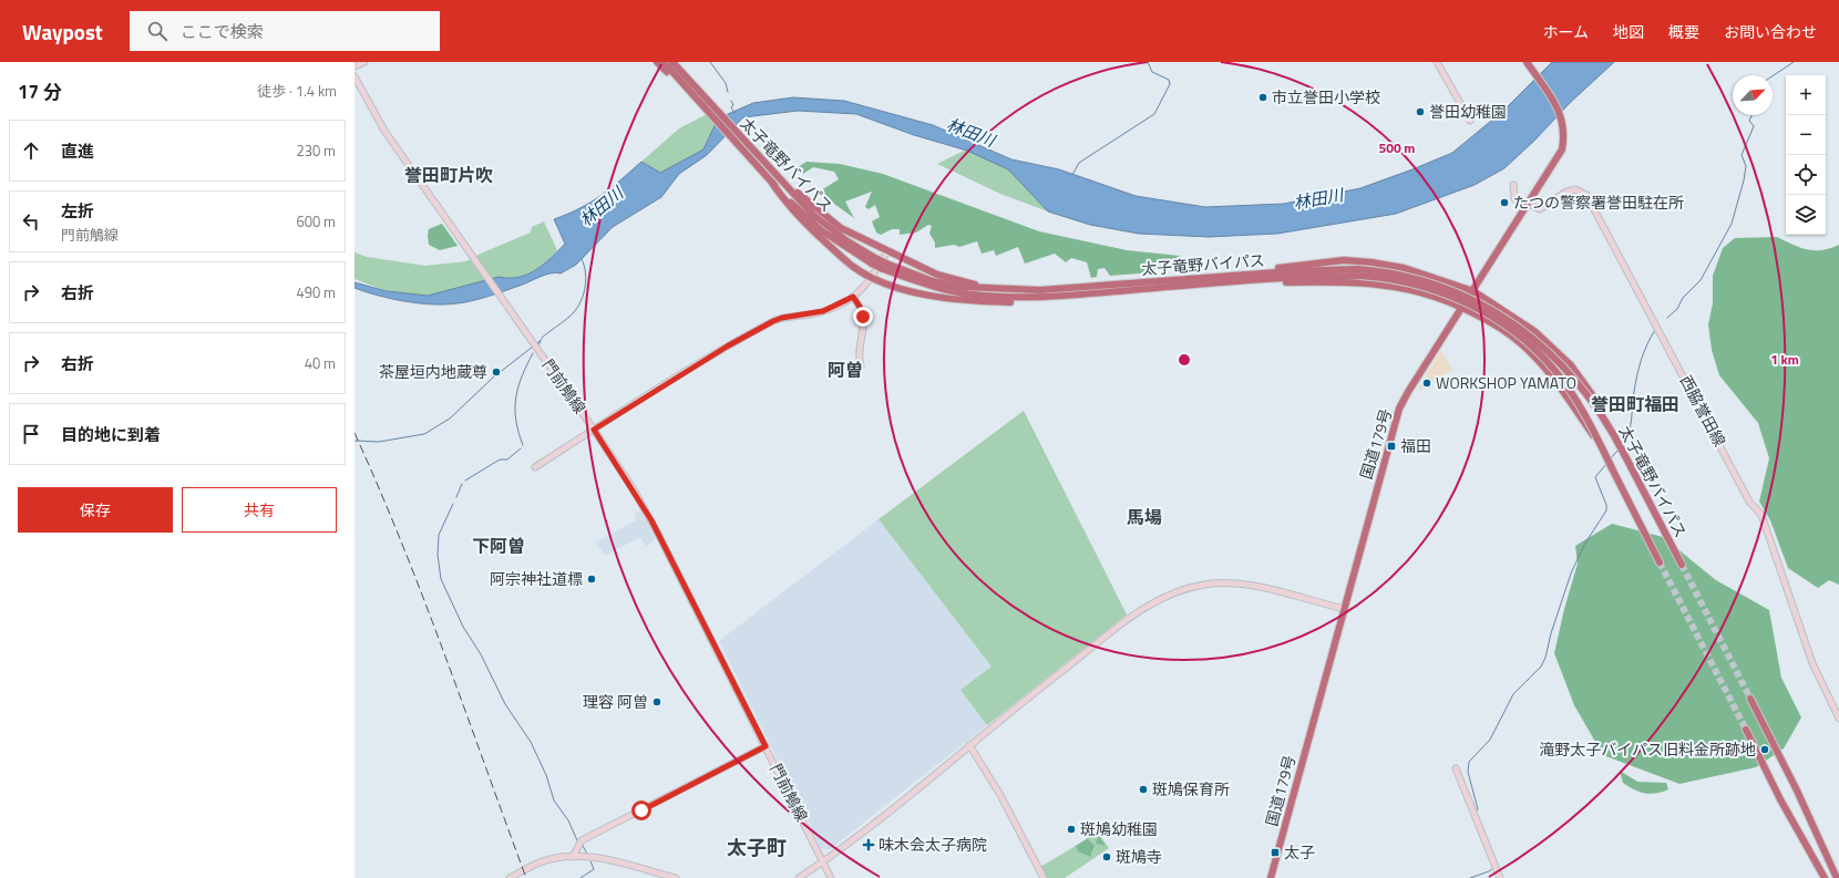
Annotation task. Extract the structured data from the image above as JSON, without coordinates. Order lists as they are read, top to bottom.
{
  "streets": {
    "highway": ["太子竜野バイパス", "国道179号"],
    "street": ["門前鵤線", "西脇誉田線"]
  },
  "crossings": [
    ["西脇誉田線", "国道179号"]
  ],
  "districts": [
    "誉田町片吹",
    "阿曽",
    "誉田町福田",
    "馬場",
    "下阿曽",
    "太子町"
  ],
  "water": ["林田川"],
  "places": {
    "other": [
      "市立誉田小学校",
      "誉田幼稚園",
      "たつの警察署誉田駐在所",
      "茶屋垣内地蔵尊",
      "WORKSHOP YAMATO",
      "阿宗神社道標",
      "理容 阿曽",
      "滝野太子バイパス旧料金所跡地",
      "斑鳩保育所",
      "斑鳩幼稚園",
      "斑鳩寺"
    ],
    "transit": ["福田", "太子"],
    "health": ["味木会太子病院"]
  },
  "north": "top right",
  "page": {
    "header": "Waypost",
    "search": "ここで検索",
    "nav": [
      "ホーム",
      "地図",
      "概要",
      "お問い合わせ"
    ],
    "heading": ["17 分", "徒歩 · 1.4 km"],
    "map_buttons": ["+", "−"],
    "list": [
      ["直進", "230 m"],
      ["左折", "門前鵤線", "600 m"],
      ["右折", "490 m"],
      ["右折", "40 m"],
      "目的地に到着"
    ],
    "buttons": ["保存", "共有"]
  },
  "rings": ["500 m", "1 km"]
}
